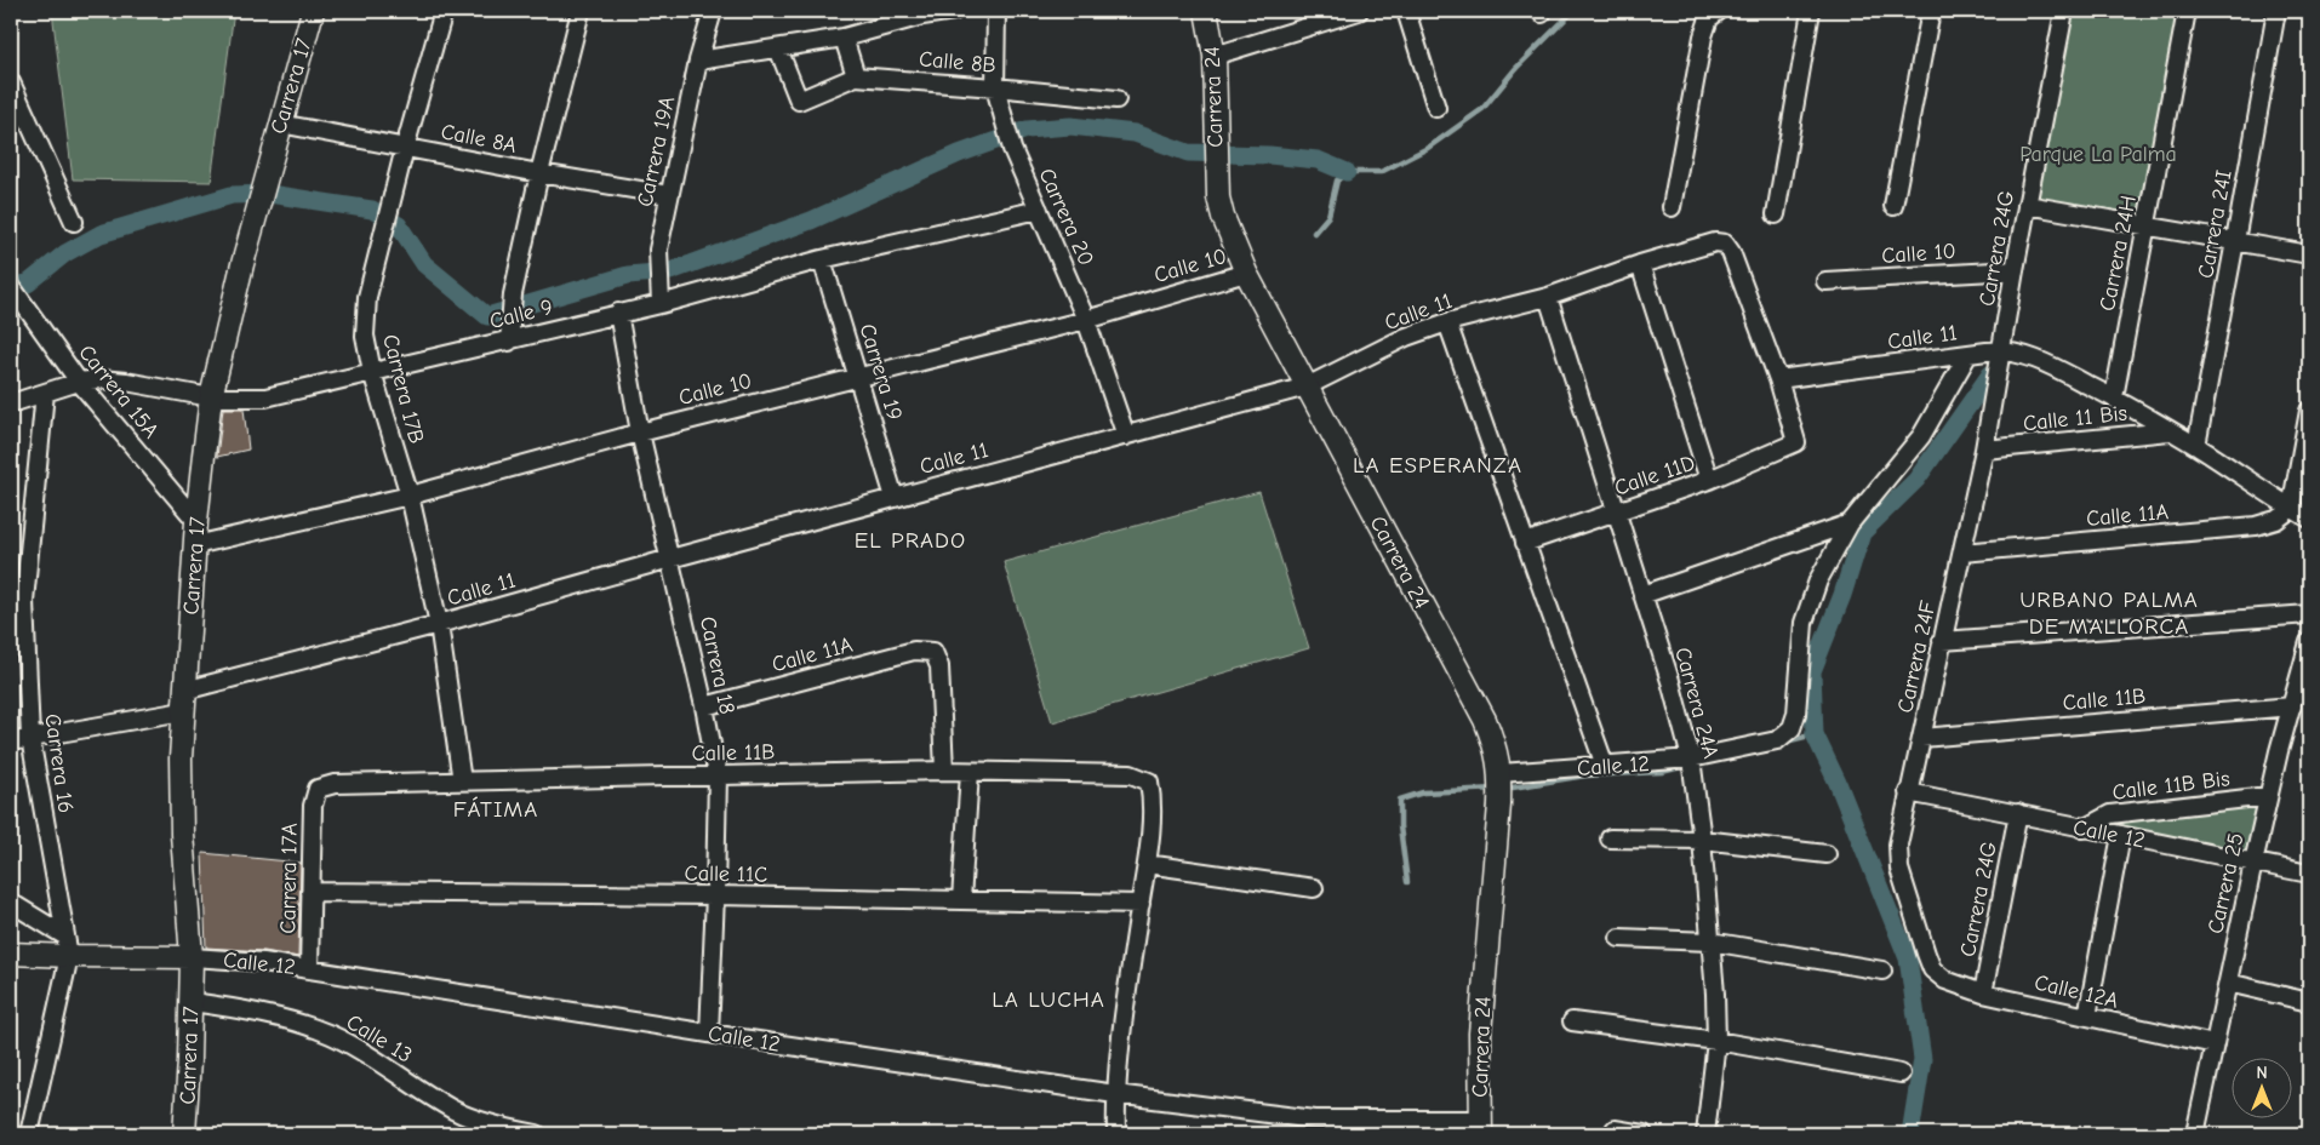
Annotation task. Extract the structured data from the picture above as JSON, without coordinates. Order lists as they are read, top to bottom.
{
  "streets": {
    "street": [
      "Calle 8B",
      "Carrera 17",
      "Carrera 24",
      "Calle 8A",
      "Carrera 19A",
      "Carrera 20",
      "Carrera 24I",
      "Carrera 24G",
      "Calle 10",
      "Carrera 24H",
      "Calle 11",
      "Calle 9",
      "Carrera 19",
      "Carrera 17B",
      "Carrera 15A",
      "Calle 11 Bis",
      "Calle 11D",
      "Calle 11A",
      "Carrera 24F",
      "Carrera 18",
      "Calle 11B",
      "Carrera 24A",
      "Carrera 16",
      "Calle 12",
      "Calle 11B Bis",
      "Calle 11C",
      "Carrera 17A",
      "Carrera 25",
      "Calle 12A",
      "Calle 13"
    ]
  },
  "crossings": [
    ["Calle 8B", "Carrera 20"],
    ["Carrera 17", "Calle 8A"],
    ["Carrera 17", "Calle 10"],
    ["Carrera 17", "Calle 11"],
    ["Carrera 17", "Calle 9"],
    ["Carrera 17", "Carrera 15A"],
    ["Carrera 17", "Calle 12"],
    ["Carrera 17", "Calle 13"],
    ["Carrera 24", "Calle 10"],
    ["Carrera 24", "Calle 11"],
    ["Carrera 24", "Calle 12"],
    ["Calle 8A", "Carrera 19A"],
    ["Calle 8A", "Carrera 17B"],
    ["Carrera 19A", "Calle 9"],
    ["Carrera 20", "Calle 10"],
    ["Carrera 20", "Calle 11"],
    ["Carrera 20", "Calle 9"],
    ["Carrera 24G", "Calle 10"],
    ["Carrera 24G", "Calle 11"],
    ["Carrera 24G", "Carrera 24F"],
    ["Carrera 24G", "Calle 12"],
    ["Carrera 24G", "Calle 12A"],
    ["Calle 10", "Carrera 19"],
    ["Calle 10", "Carrera 17B"],
    ["Calle 10", "Carrera 18"],
    ["Calle 11", "Carrera 19"],
    ["Calle 11", "Carrera 17B"],
    ["Calle 11", "Calle 11D"],
    ["Calle 11", "Carrera 24F"],
    ["Calle 11", "Carrera 18"],
    ["Calle 11", "Carrera 24A"],
    ["Calle 11", "Carrera 16"],
    ["Calle 9", "Carrera 19"],
    ["Calle 9", "Carrera 17B"],
    ["Calle 9", "Carrera 15A"],
    ["Calle 9", "Carrera 18"],
    ["Calle 9", "Carrera 16"],
    ["Carrera 17B", "Calle 11B"],
    ["Calle 11 Bis", "Carrera 24F"],
    ["Calle 11D", "Carrera 24A"],
    ["Calle 11A", "Carrera 24F"],
    ["Calle 11A", "Carrera 18"],
    ["Calle 11A", "Calle 11B"],
    ["Carrera 24F", "Calle 11B"],
    ["Carrera 24F", "Calle 12"],
    ["Carrera 24F", "Calle 12A"],
    ["Carrera 18", "Calle 11B"],
    ["Carrera 18", "Calle 12"],
    ["Carrera 18", "Calle 11C"],
    ["Calle 11B", "Carrera 17A"],
    ["Calle 11B", "Carrera 25"],
    ["Carrera 24A", "Calle 12"],
    ["Carrera 16", "Calle 12"],
    ["Calle 12", "Calle 11B Bis"],
    ["Calle 12", "Carrera 17A"],
    ["Calle 12", "Carrera 25"],
    ["Calle 11B Bis", "Carrera 25"],
    ["Calle 11C", "Carrera 17A"],
    ["Carrera 25", "Calle 12A"]
  ],
  "districts": [
    "LA ESPERANZA",
    "EL PRADO",
    "URBANO PALMA DE MALLORCA",
    "FÁTIMA",
    "LA LUCHA"
  ],
  "parks": ["Parque La Palma"],
  "north": "top"
}
